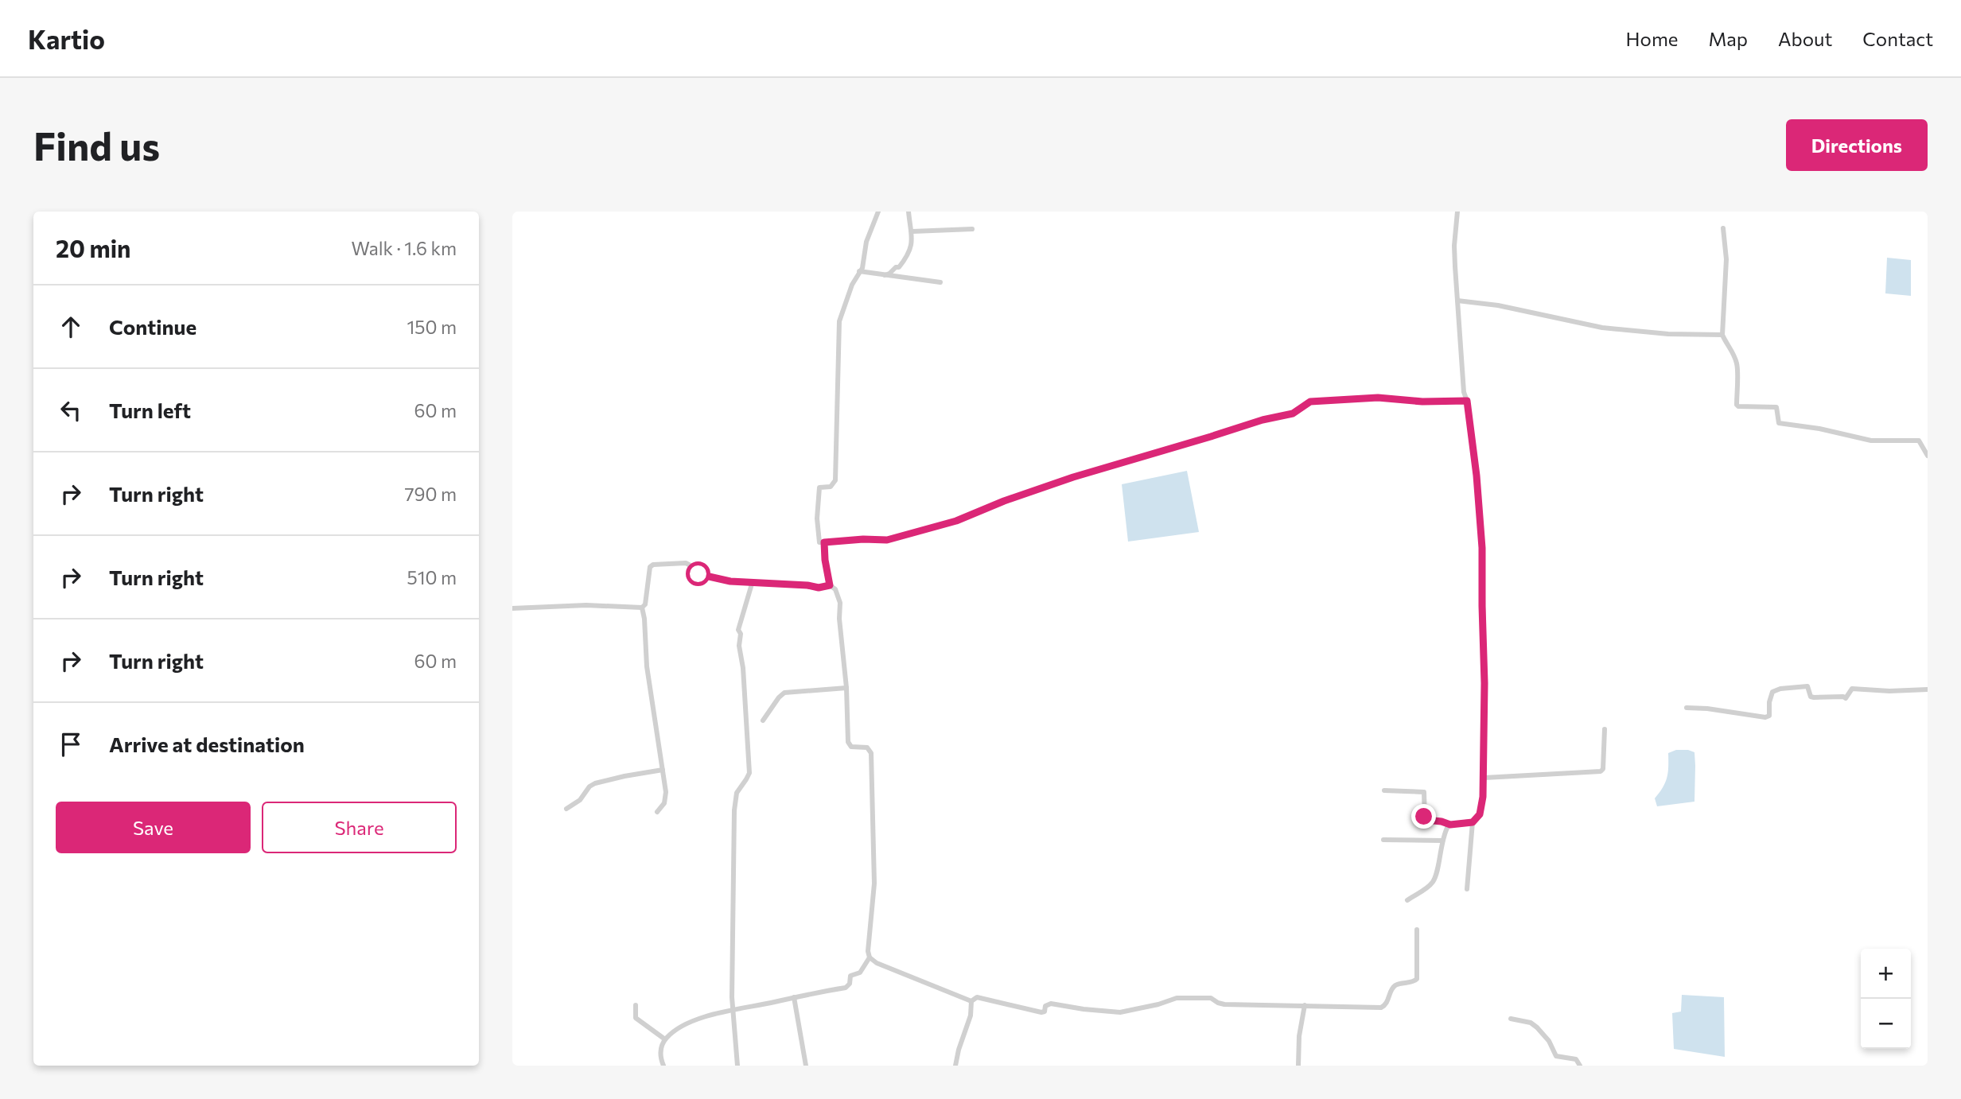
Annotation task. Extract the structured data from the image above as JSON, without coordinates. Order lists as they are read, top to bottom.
{
  "page": {
    "header": "Kartio",
    "nav": [
      "Home",
      "Map",
      "About",
      "Contact"
    ],
    "buttons": [
      "Directions",
      ["Save", "Share"]
    ],
    "title": "Find us",
    "heading": ["20 min", "Walk · 1.6 km"],
    "list": [
      ["Continue", "150 m"],
      ["Turn left", "60 m"],
      ["Turn right", "790 m"],
      ["Turn right", "510 m"],
      ["Turn right", "60 m"],
      "Arrive at destination"
    ],
    "map_buttons": ["+", "−"]
  }
}
